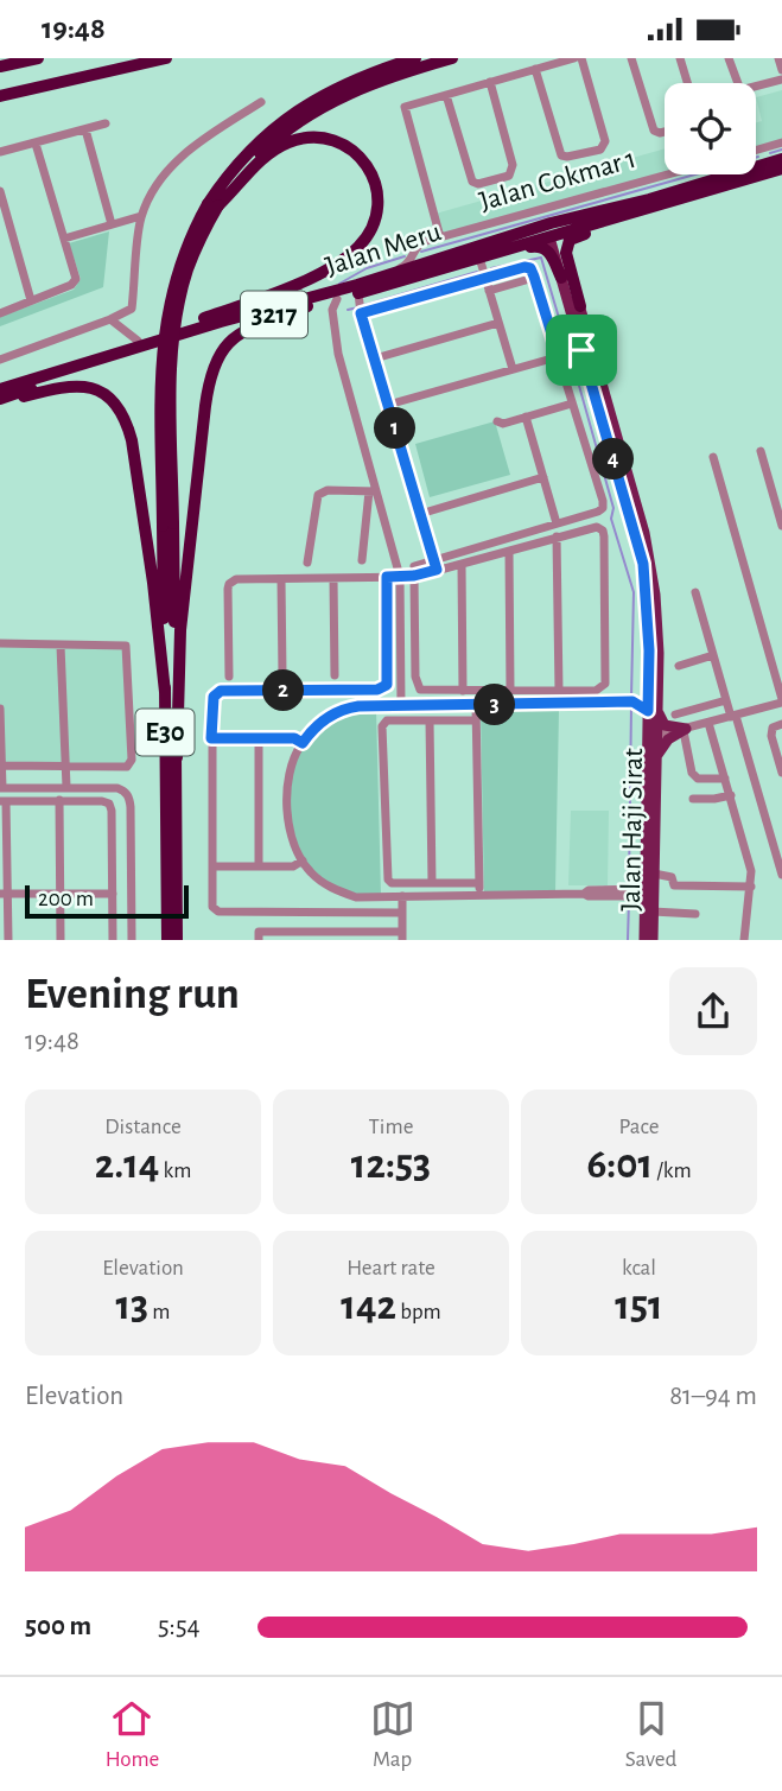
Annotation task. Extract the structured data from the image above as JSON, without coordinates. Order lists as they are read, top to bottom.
{
  "streets": {
    "highway": ["Jalan Meru", "3217", "E30"],
    "main road": ["Jalan Haji Sirat"],
    "street": ["Jalan Cokmar 1"]
  },
  "crossings": [
    ["Jalan Cokmar 1", "Jalan Meru"],
    ["Jalan Meru", "Jalan Haji Sirat"]
  ],
  "scale_bar": "200 m",
  "page": {
    "status": "19:48",
    "pins": [
      "1",
      "4",
      "2",
      "3"
    ],
    "scale": "200 m",
    "heading": ["Evening run", "19:48"],
    "stats": [
      ["Distance", "2.14 km"],
      ["Time", "12:53"],
      ["Pace", "6:01 /km"],
      ["Elevation", "13 m"],
      ["Heart rate", "142 bpm"],
      ["kcal", "151"]
    ],
    "chart": ["Elevation", "81–94 m"],
    "list": [
      {
        "name": "500 m",
        "note": "5:54"
      }
    ],
    "tabs": ["Home", "Map", "Saved"]
  }
}
